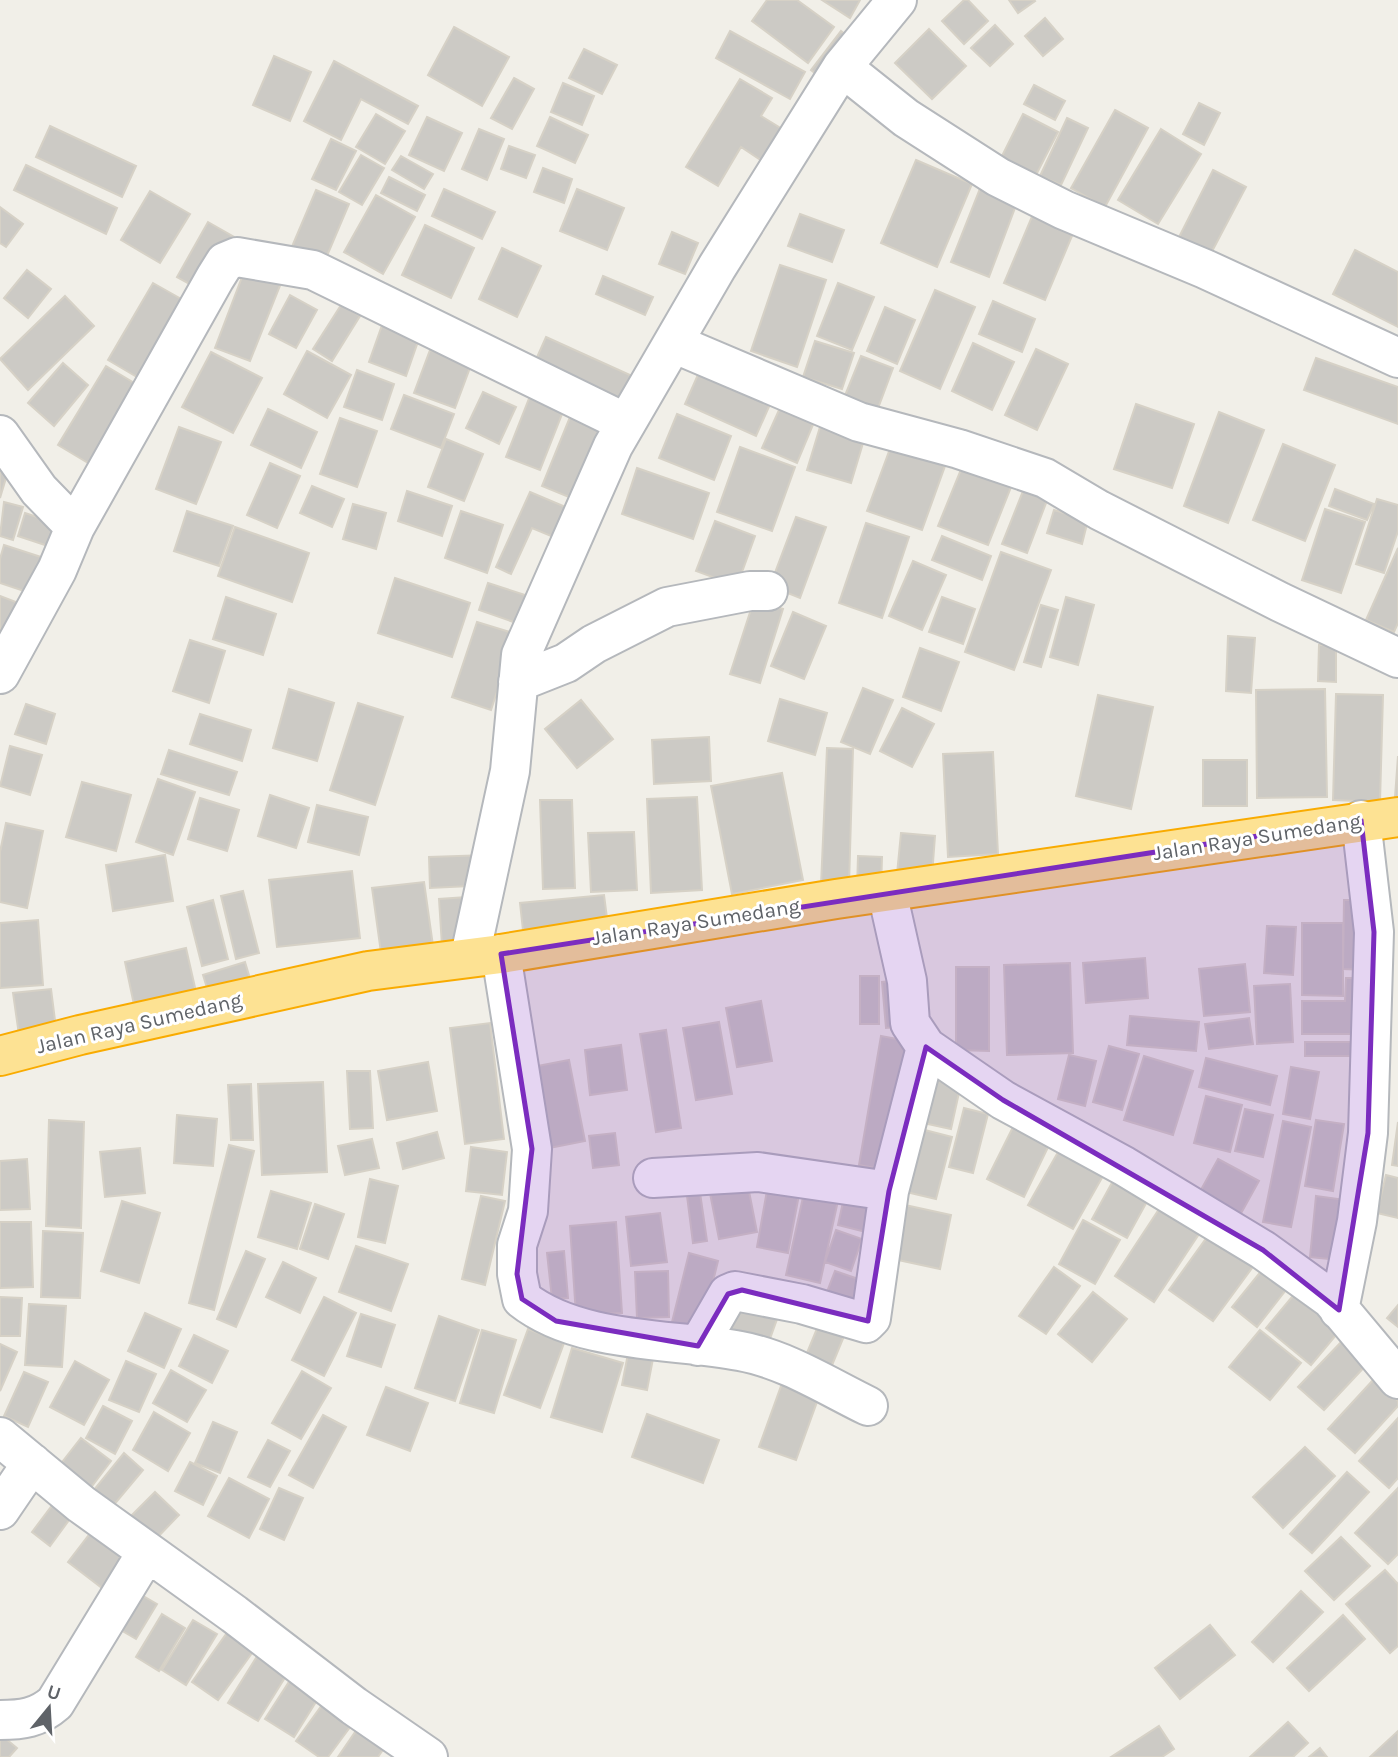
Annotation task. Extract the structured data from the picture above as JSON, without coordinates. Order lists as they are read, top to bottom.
{
  "streets": {
    "highway": ["Jalan Raya Sumedang"]
  },
  "north": "top"
}
